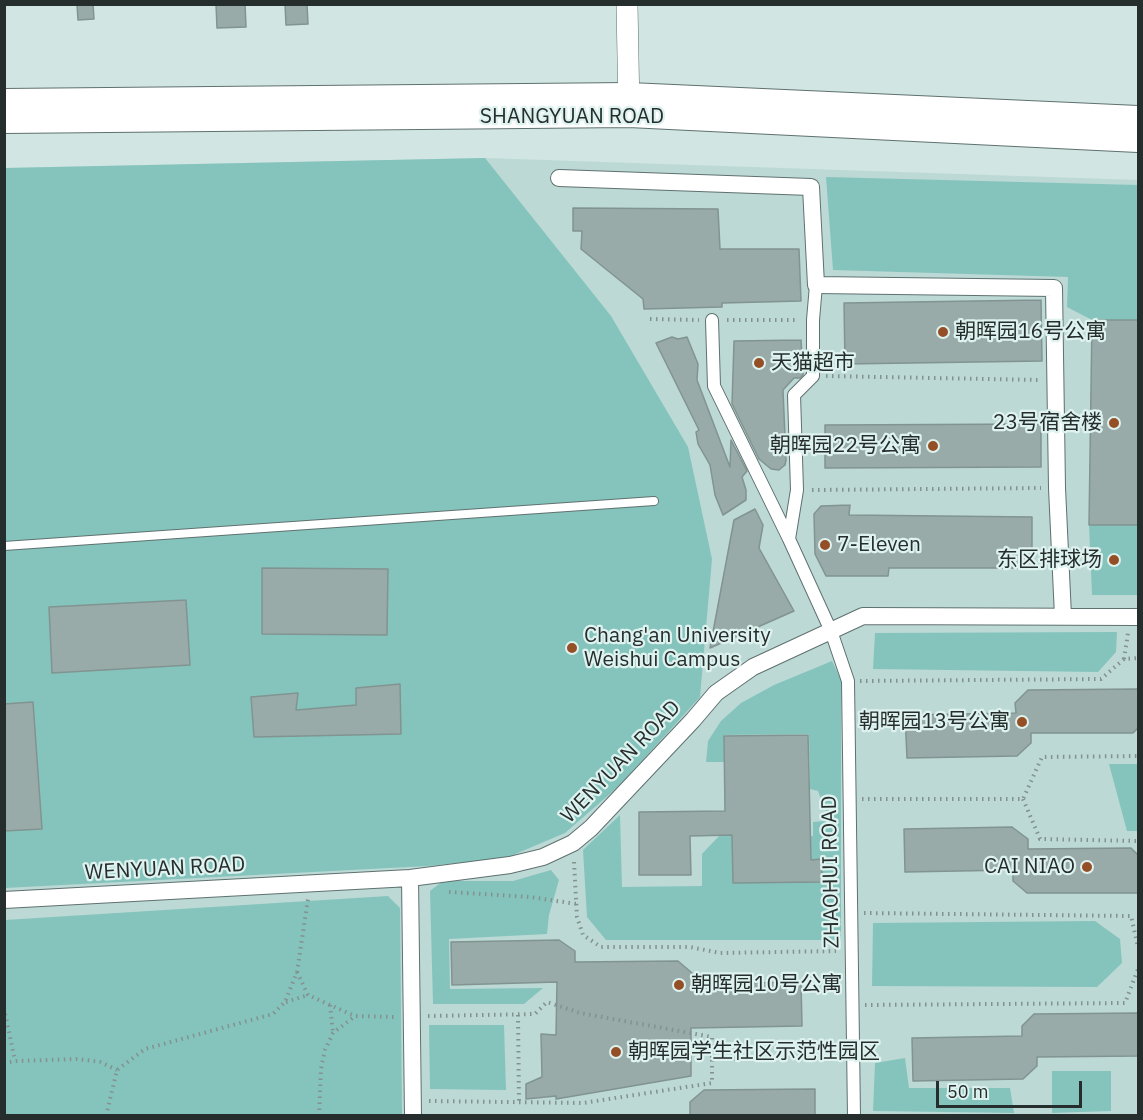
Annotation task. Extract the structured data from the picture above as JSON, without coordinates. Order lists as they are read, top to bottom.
{
  "streets": {
    "main road": ["SHANGYUAN ROAD"],
    "street": ["WENYUAN ROAD", "ZHAOHUI ROAD"]
  },
  "crossings": [
    ["WENYUAN ROAD", "ZHAOHUI ROAD"]
  ],
  "places": [
    "朝晖园16号公寓",
    "天猫超市",
    "23号宿舍楼",
    "朝晖园22号公寓",
    "7-Eleven",
    "东区排球场",
    "Chang'an University Weishui Campus",
    "朝晖园13号公寓",
    "CAI NIAO",
    "朝晖园10号公寓",
    "朝晖园学生社区示范性园区"
  ],
  "scale_bar": "50 m"
}
